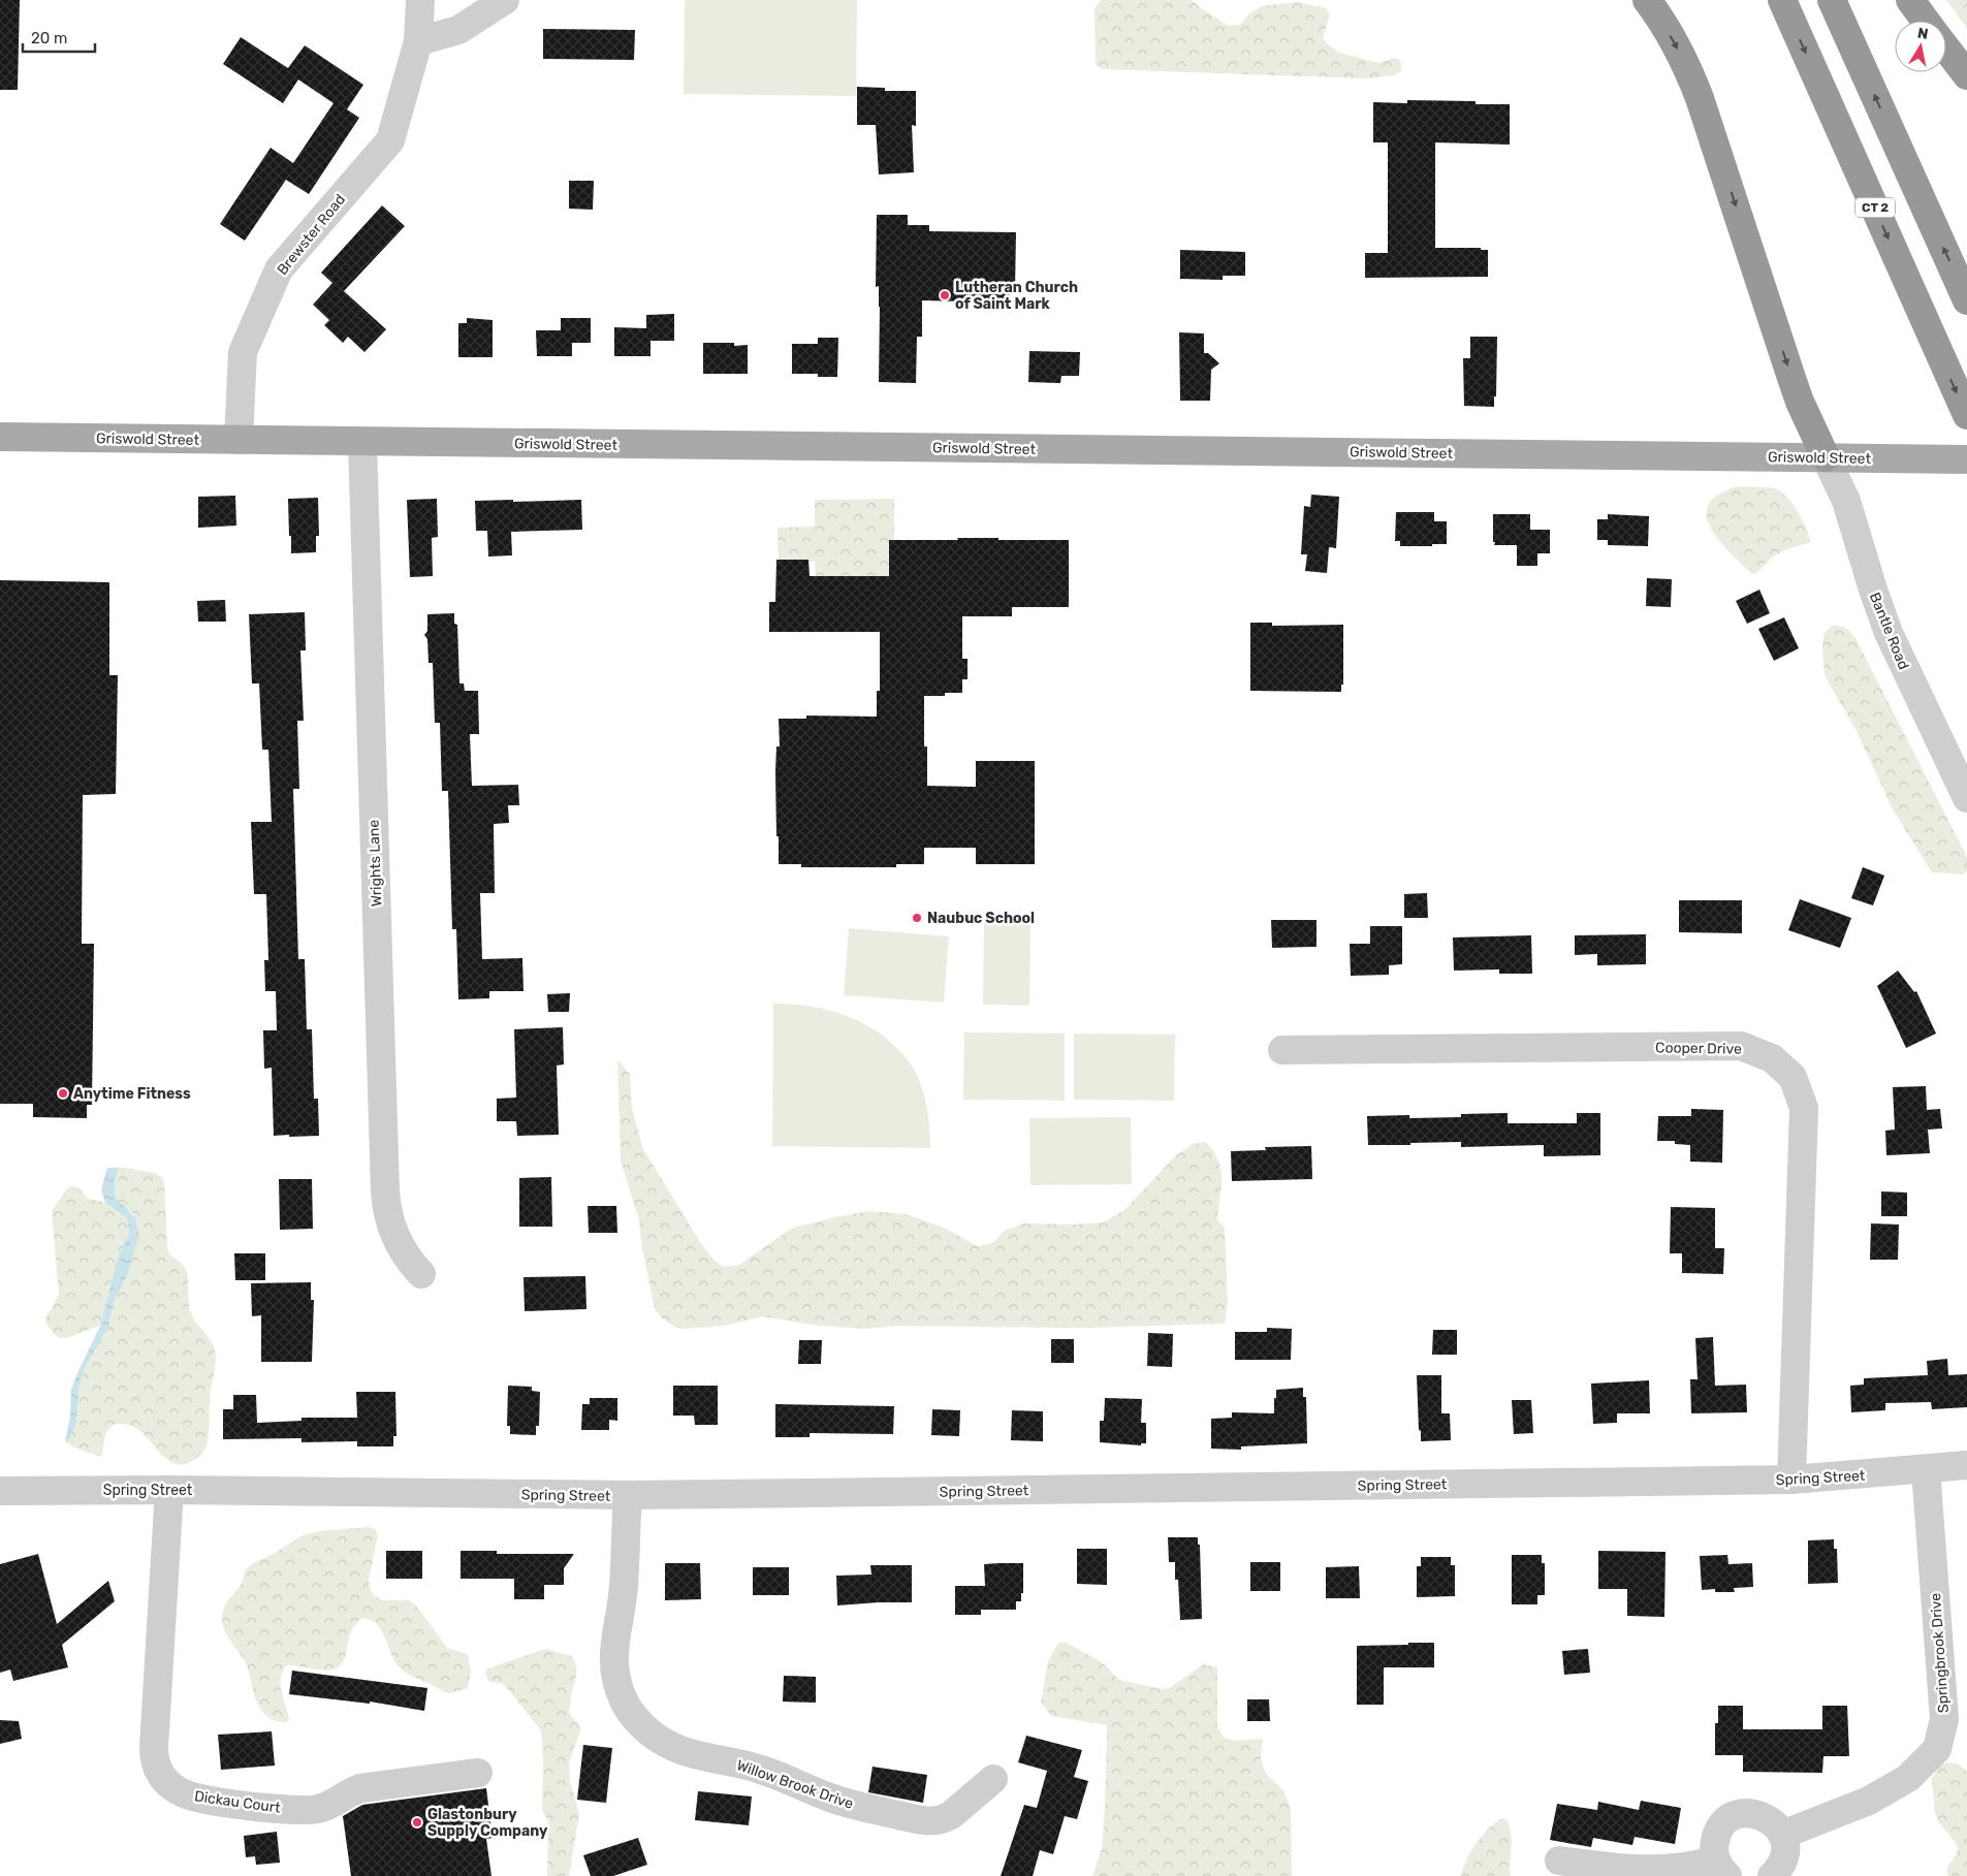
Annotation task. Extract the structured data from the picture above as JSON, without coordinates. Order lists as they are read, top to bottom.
{
  "streets": {
    "highway": ["CT 2"],
    "main road": ["Griswold Street"],
    "street": [
      "Brewster Road",
      "Bantle Road",
      "Wrights Lane",
      "Cooper Drive",
      "Spring Street",
      "Springbrook Drive",
      "Willow Brook Drive",
      "Dickau Court"
    ]
  },
  "crossings": [
    ["Brewster Road", "Griswold Street"],
    ["Griswold Street", "Bantle Road"],
    ["Griswold Street", "Wrights Lane"],
    ["Cooper Drive", "Spring Street"],
    ["Spring Street", "Springbrook Drive"],
    ["Spring Street", "Willow Brook Drive"],
    ["Spring Street", "Dickau Court"]
  ],
  "places": [
    "Lutheran Church of Saint Mark",
    "Naubuc School",
    "Anytime Fitness",
    "Glastonbury Supply Company"
  ],
  "scale_bar": "20 m",
  "north": "top"
}
